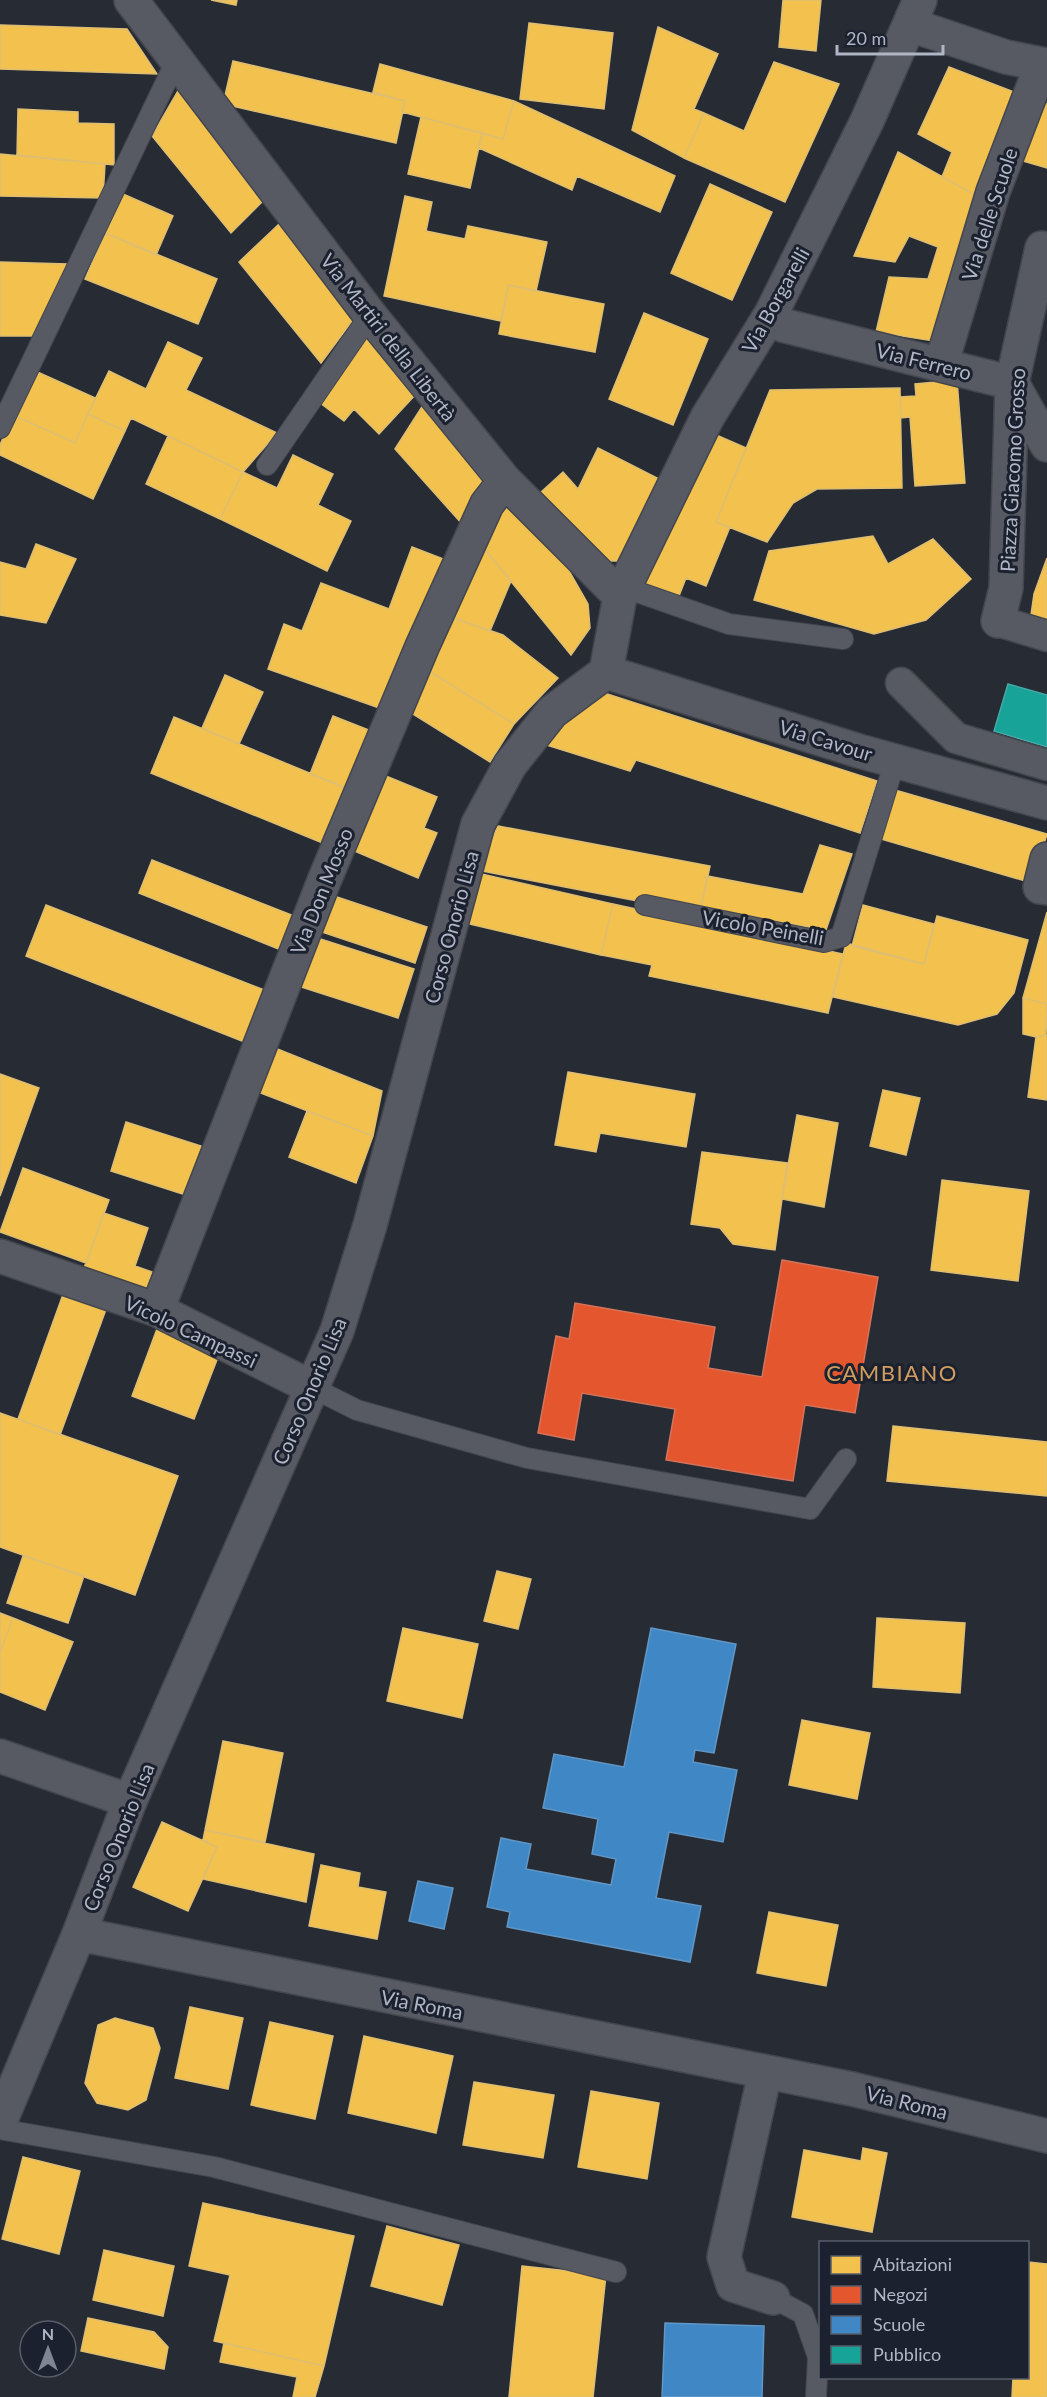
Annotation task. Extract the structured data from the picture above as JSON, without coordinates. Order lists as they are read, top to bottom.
{
  "streets": {
    "street": [
      "Via delle Scuole",
      "Via Borgarelli",
      "Via Martiri della Libertà",
      "Via Ferrero",
      "Piazza Giacomo Grosso",
      "Via Cavour",
      "Via Don Mosso",
      "Corso Onorio Lisa",
      "Vicolo Campassi",
      "Via Roma"
    ],
    "lane": ["Vicolo Peinelli"]
  },
  "crossings": [
    ["Via delle Scuole", "Via Ferrero"],
    ["Via Borgarelli", "Via Martiri della Libertà"],
    ["Via Borgarelli", "Via Ferrero"],
    ["Via Martiri della Libertà", "Via Don Mosso"],
    ["Via Ferrero", "Piazza Giacomo Grosso"],
    ["Via Cavour", "Corso Onorio Lisa"],
    ["Via Cavour", "Vicolo Peinelli"],
    ["Via Don Mosso", "Vicolo Campassi"],
    ["Corso Onorio Lisa", "Vicolo Campassi"],
    ["Corso Onorio Lisa", "Via Roma"]
  ],
  "districts": ["CAMBIANO"],
  "legend": [
    "Abitazioni",
    "Negozi",
    "Scuole",
    "Pubblico"
  ],
  "scale_bar": "20 m",
  "north": "top"
}
